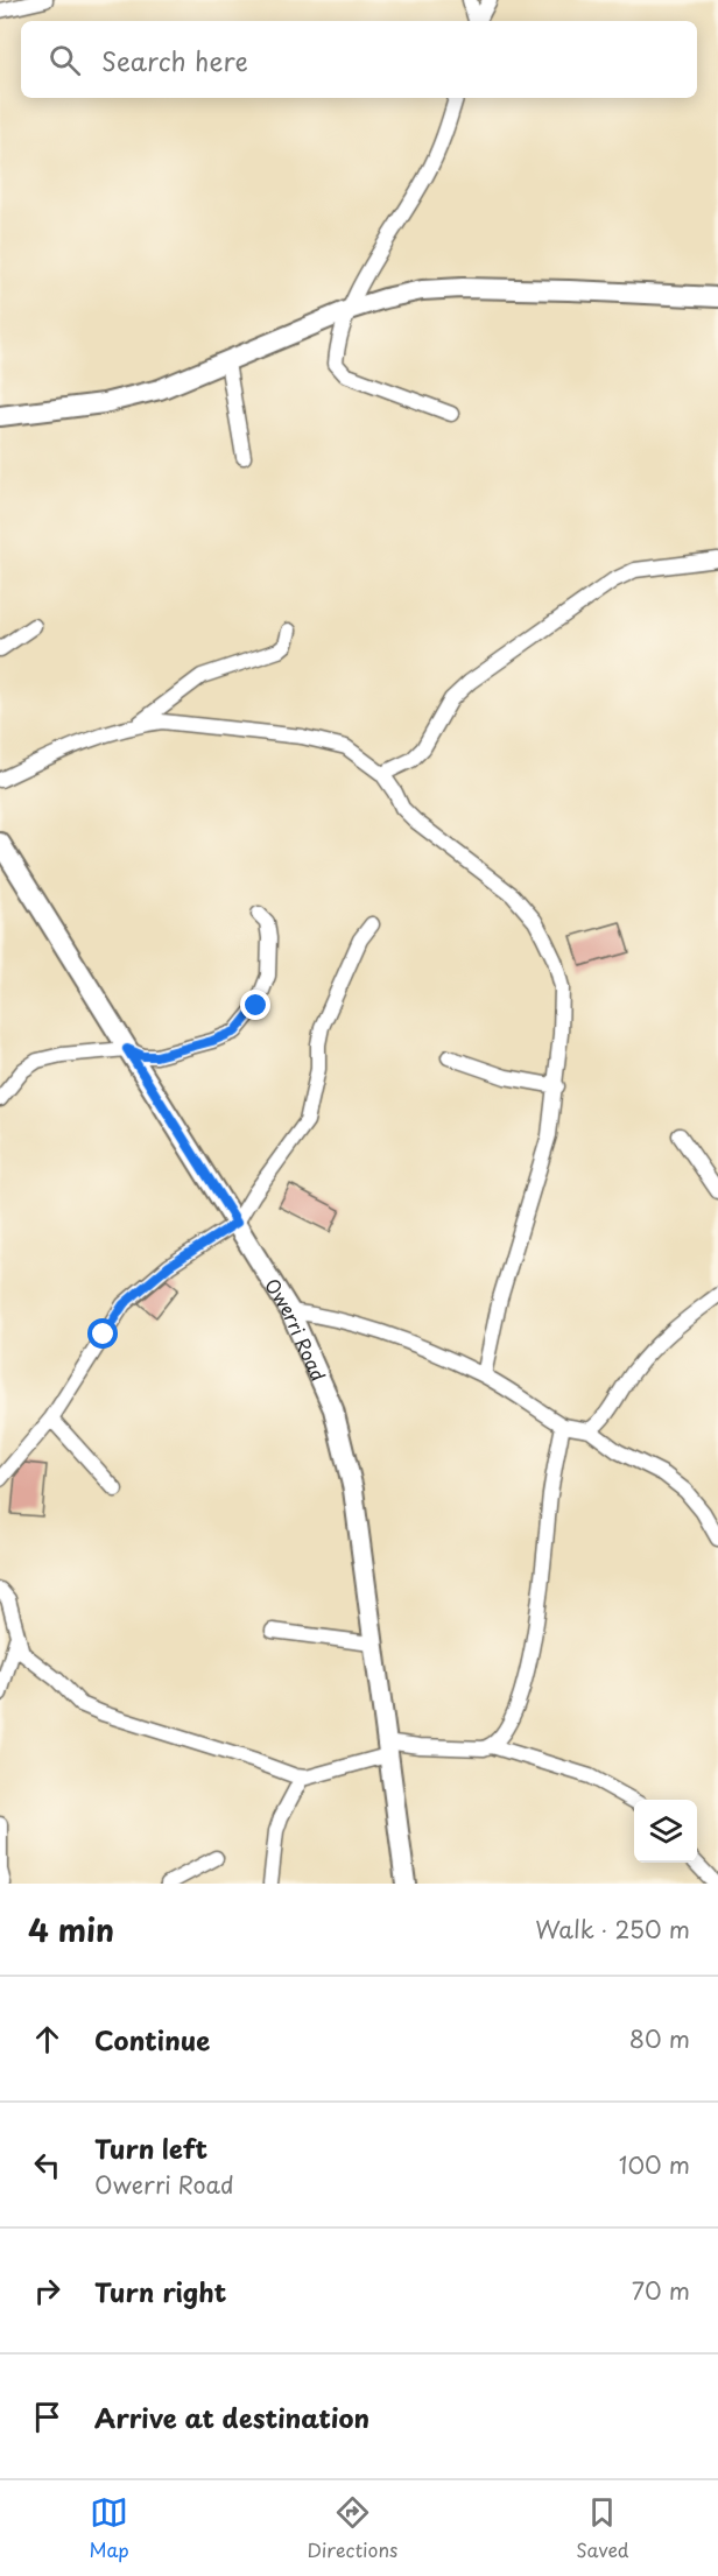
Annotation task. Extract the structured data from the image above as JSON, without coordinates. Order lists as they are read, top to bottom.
{
  "streets": {
    "main road": ["Owerri Road"]
  },
  "page": {
    "search": "Search here",
    "heading": ["4 min", "Walk · 250 m"],
    "list": [
      ["Continue", "80 m"],
      ["Turn left", "Owerri Road", "100 m"],
      ["Turn right", "70 m"],
      "Arrive at destination"
    ],
    "nav": ["Map", "Directions", "Saved"]
  }
}
